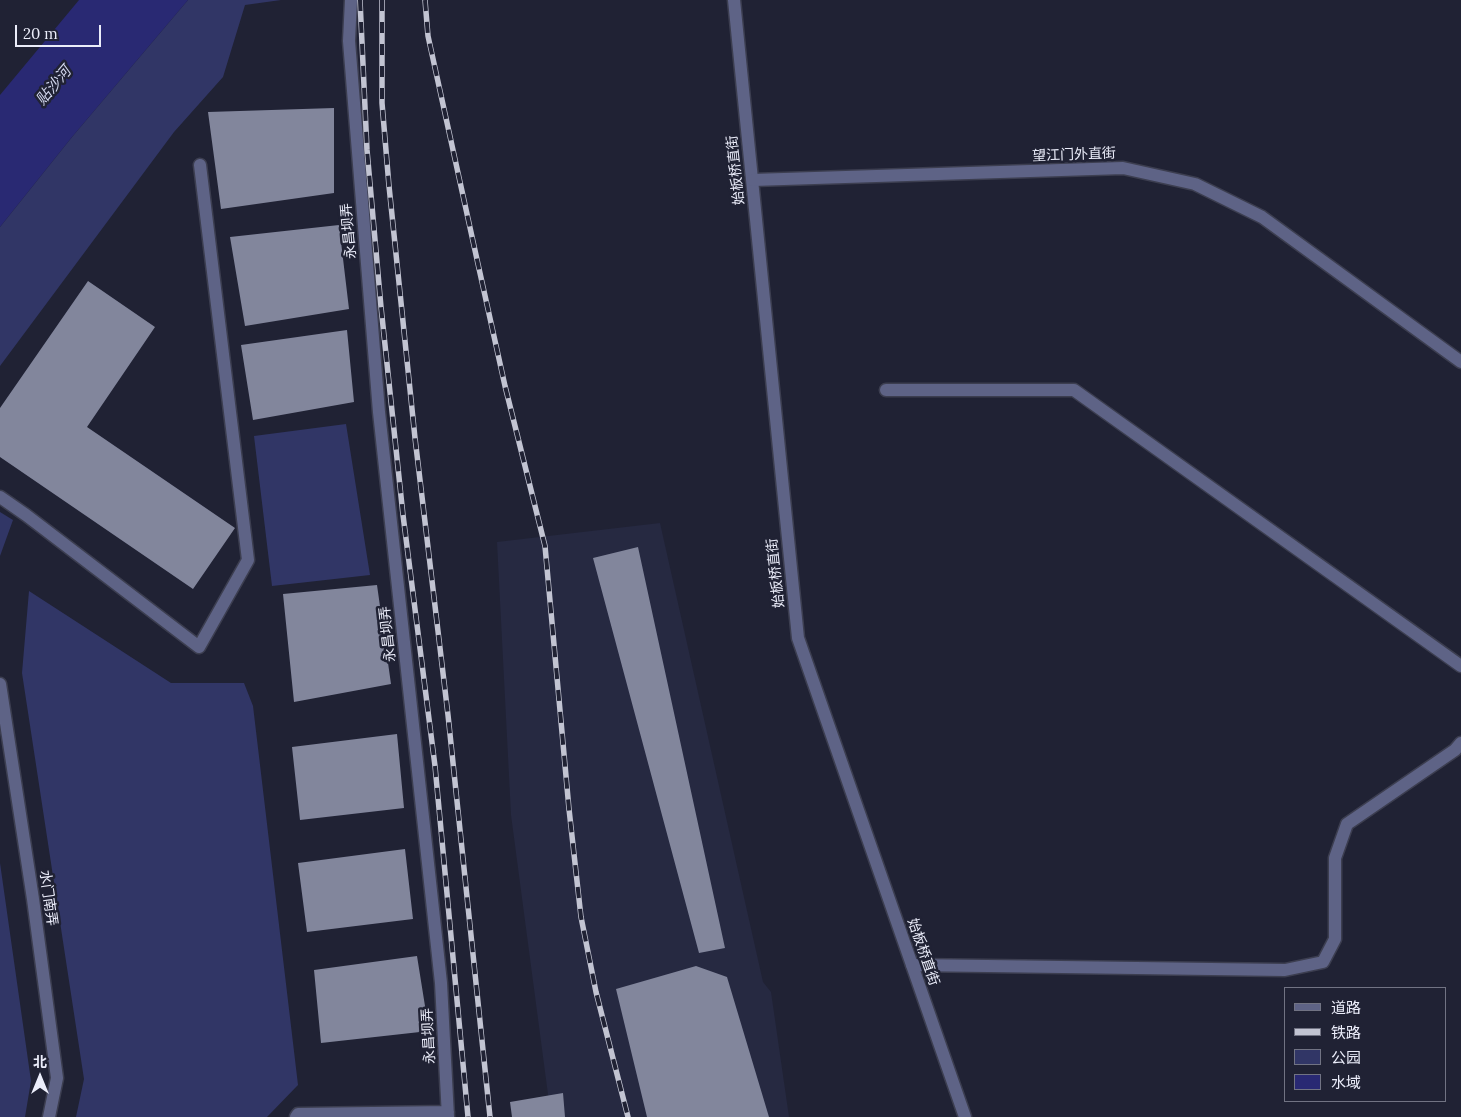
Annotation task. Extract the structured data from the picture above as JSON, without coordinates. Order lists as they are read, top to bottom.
{
  "streets": {
    "street": [
      "望江门外直街",
      "始板桥直街",
      "永昌坝弄",
      "水门南弄"
    ]
  },
  "crossings": [
    ["望江门外直街", "始板桥直街"]
  ],
  "water": ["贴沙河"],
  "legend": [
    "道路",
    "铁路",
    "公园",
    "水域"
  ],
  "scale_bar": "20 m",
  "north": "top"
}
